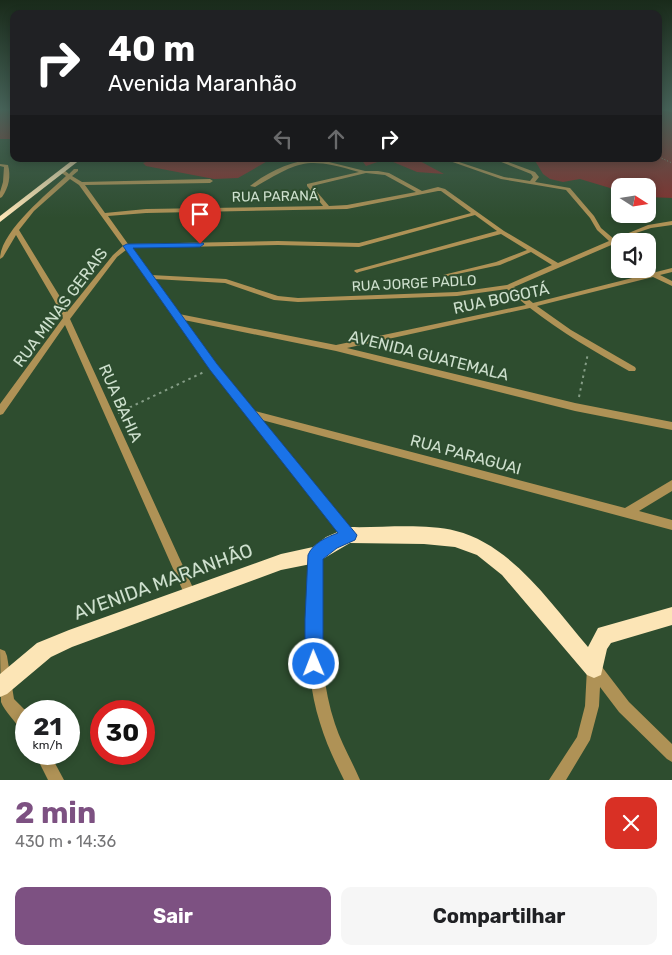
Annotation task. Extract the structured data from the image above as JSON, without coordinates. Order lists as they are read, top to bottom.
{
  "streets": {
    "main road": ["AVENIDA MARANHÃO"],
    "street": [
      "RUA PARANÁ",
      "RUA JORGE PADLO",
      "RUA BOGOTÁ",
      "RUA MINAS GERAIS",
      "AVENIDA GUATEMALA",
      "RUA BAHIA",
      "RUA PARAGUAI"
    ]
  },
  "crossings": [
    ["RUA BOGOTÁ", "AVENIDA GUATEMALA"],
    ["RUA MINAS GERAIS", "RUA BAHIA"],
    ["RUA BAHIA", "AVENIDA MARANHÃO"]
  ],
  "north": "right",
  "page": {
    "turn": ["40 m", "Avenida Maranhão"],
    "speed": "21 km/h",
    "limit": "30",
    "heading": ["2 min", "430 m · 14:36"],
    "buttons": ["Sair", "Compartilhar"]
  }
}
